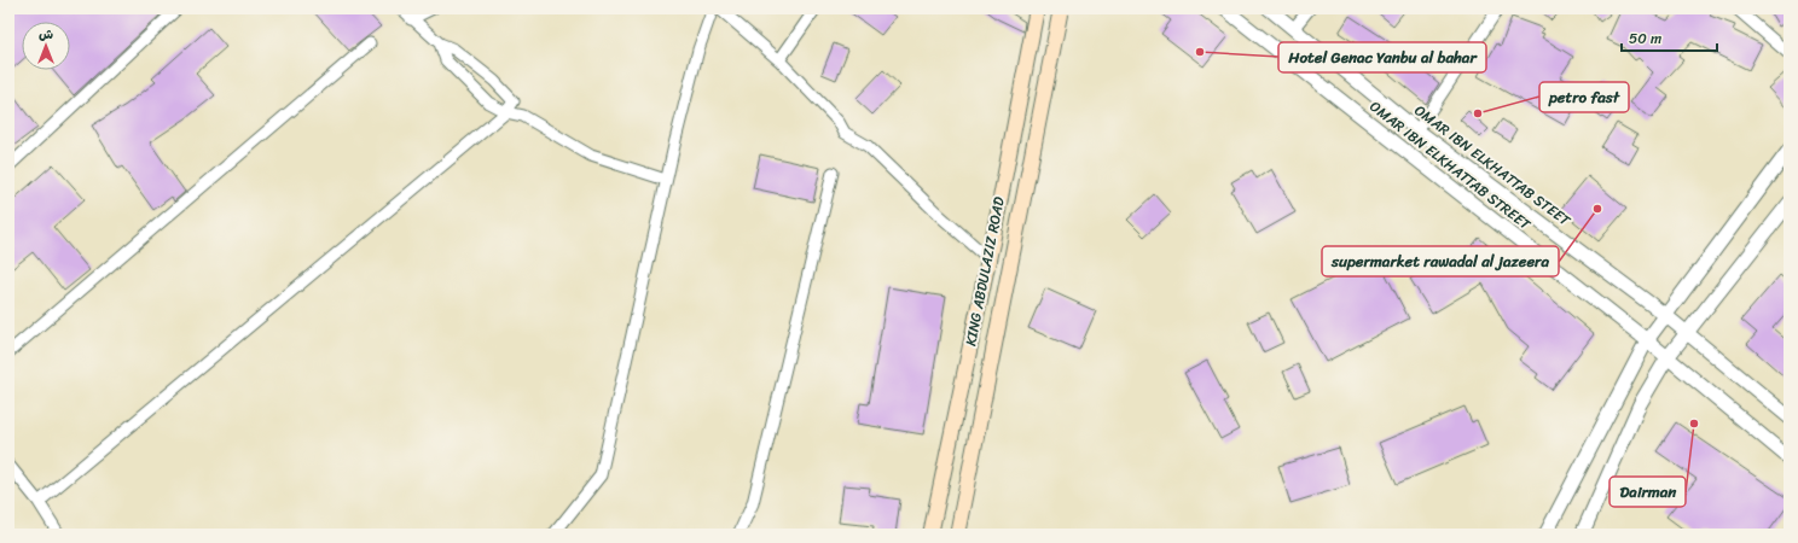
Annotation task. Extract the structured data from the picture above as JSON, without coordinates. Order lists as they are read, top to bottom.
{
  "streets": {
    "main road": ["KING ABDULAZIZ ROAD"],
    "street": ["OMAR IBN ELKHATTAB STREET", "OMAR IBN ELKHATTAB STEET"]
  },
  "places": [
    "Hotel Genac Yanbu al bahar",
    "petro fast",
    "supermarket rawadal al jazeera",
    "Dairman"
  ],
  "scale_bar": "50 m",
  "north": "top"
}
